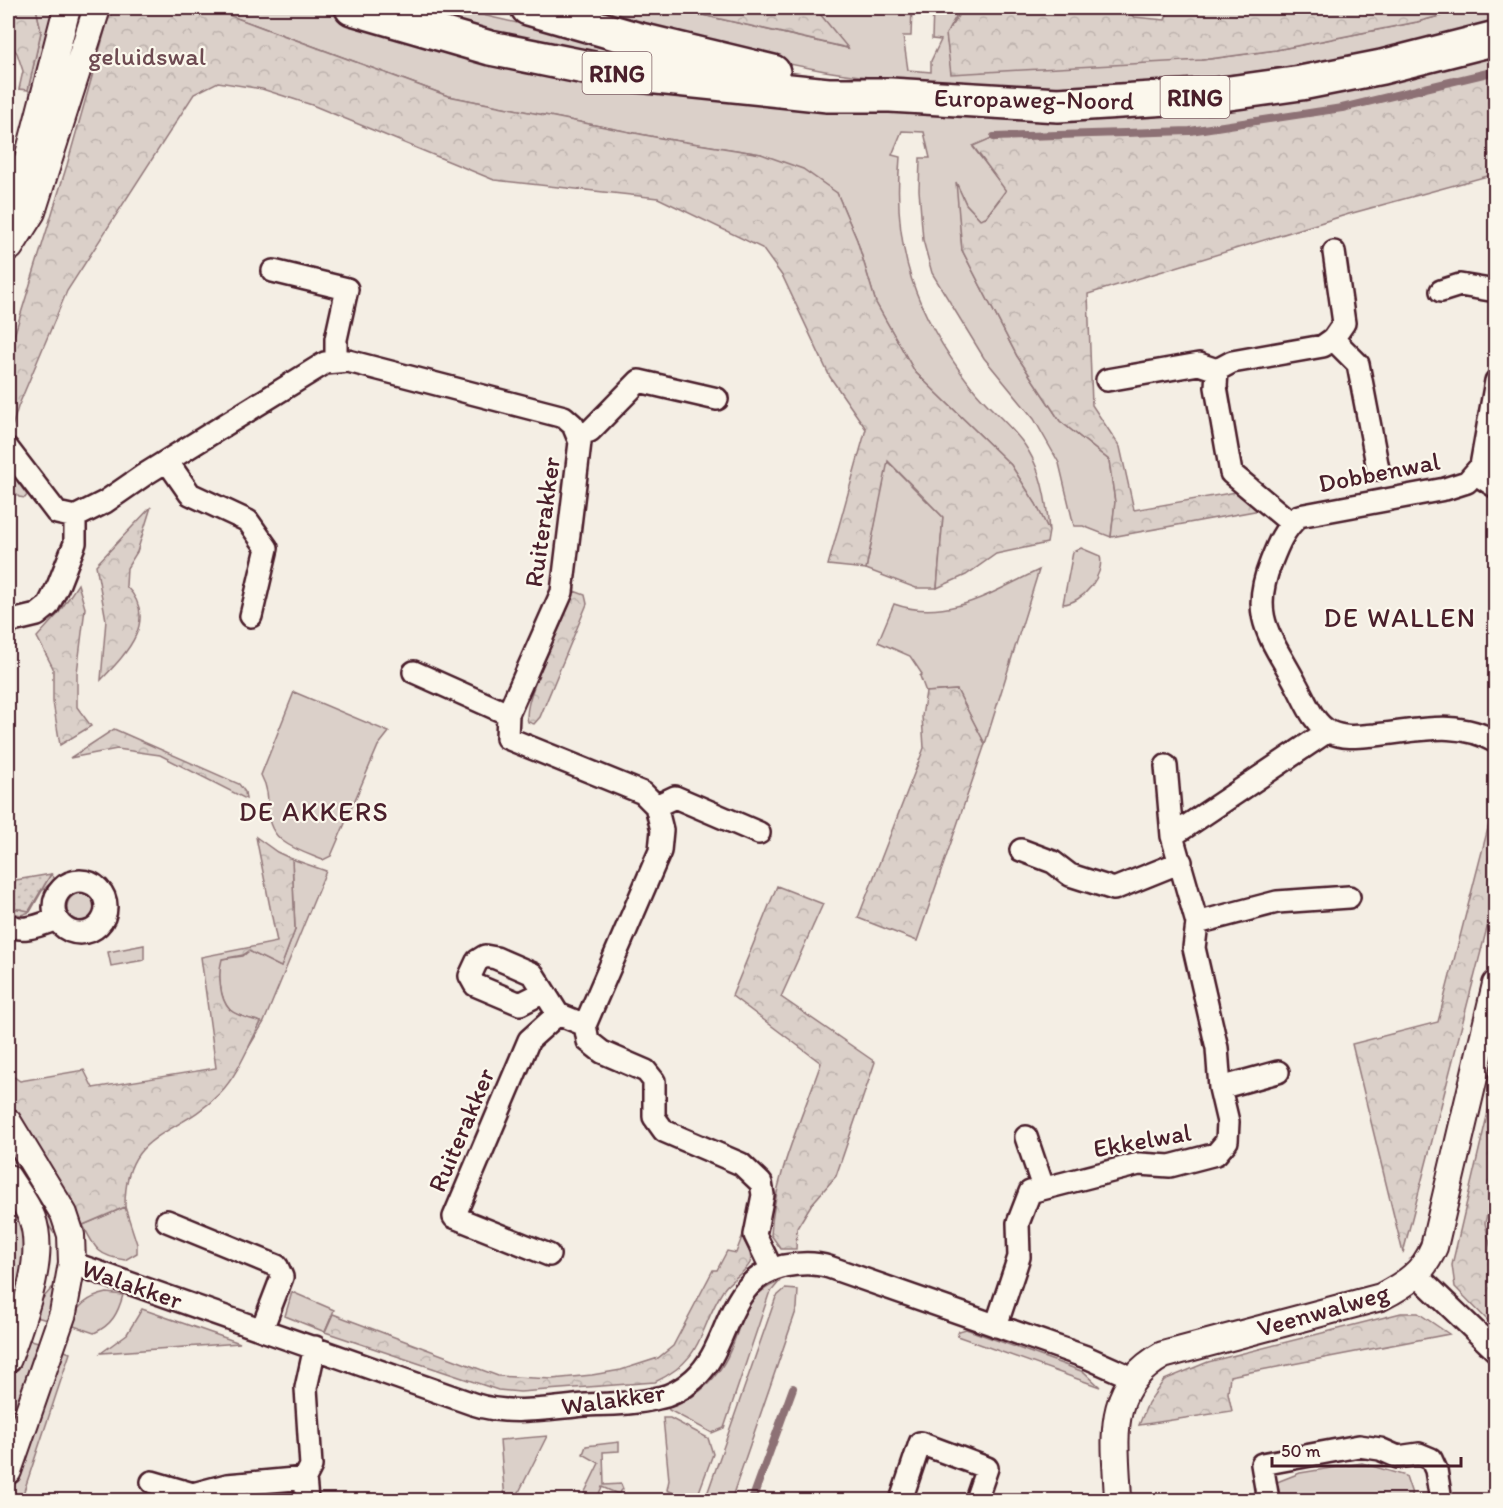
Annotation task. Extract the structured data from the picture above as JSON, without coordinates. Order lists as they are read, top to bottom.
{
  "streets": {
    "main road": ["RING", "Europaweg-Noord"],
    "street": [
      "Dobbenwal",
      "Ruiterakker",
      "Ekkelwal",
      "Walakker",
      "Veenwalweg"
    ]
  },
  "crossings": [
    ["Walakker", "Veenwalweg"]
  ],
  "districts": ["DE WALLEN", "DE AKKERS"],
  "parks": ["geluidswal"],
  "scale_bar": "50 m"
}
